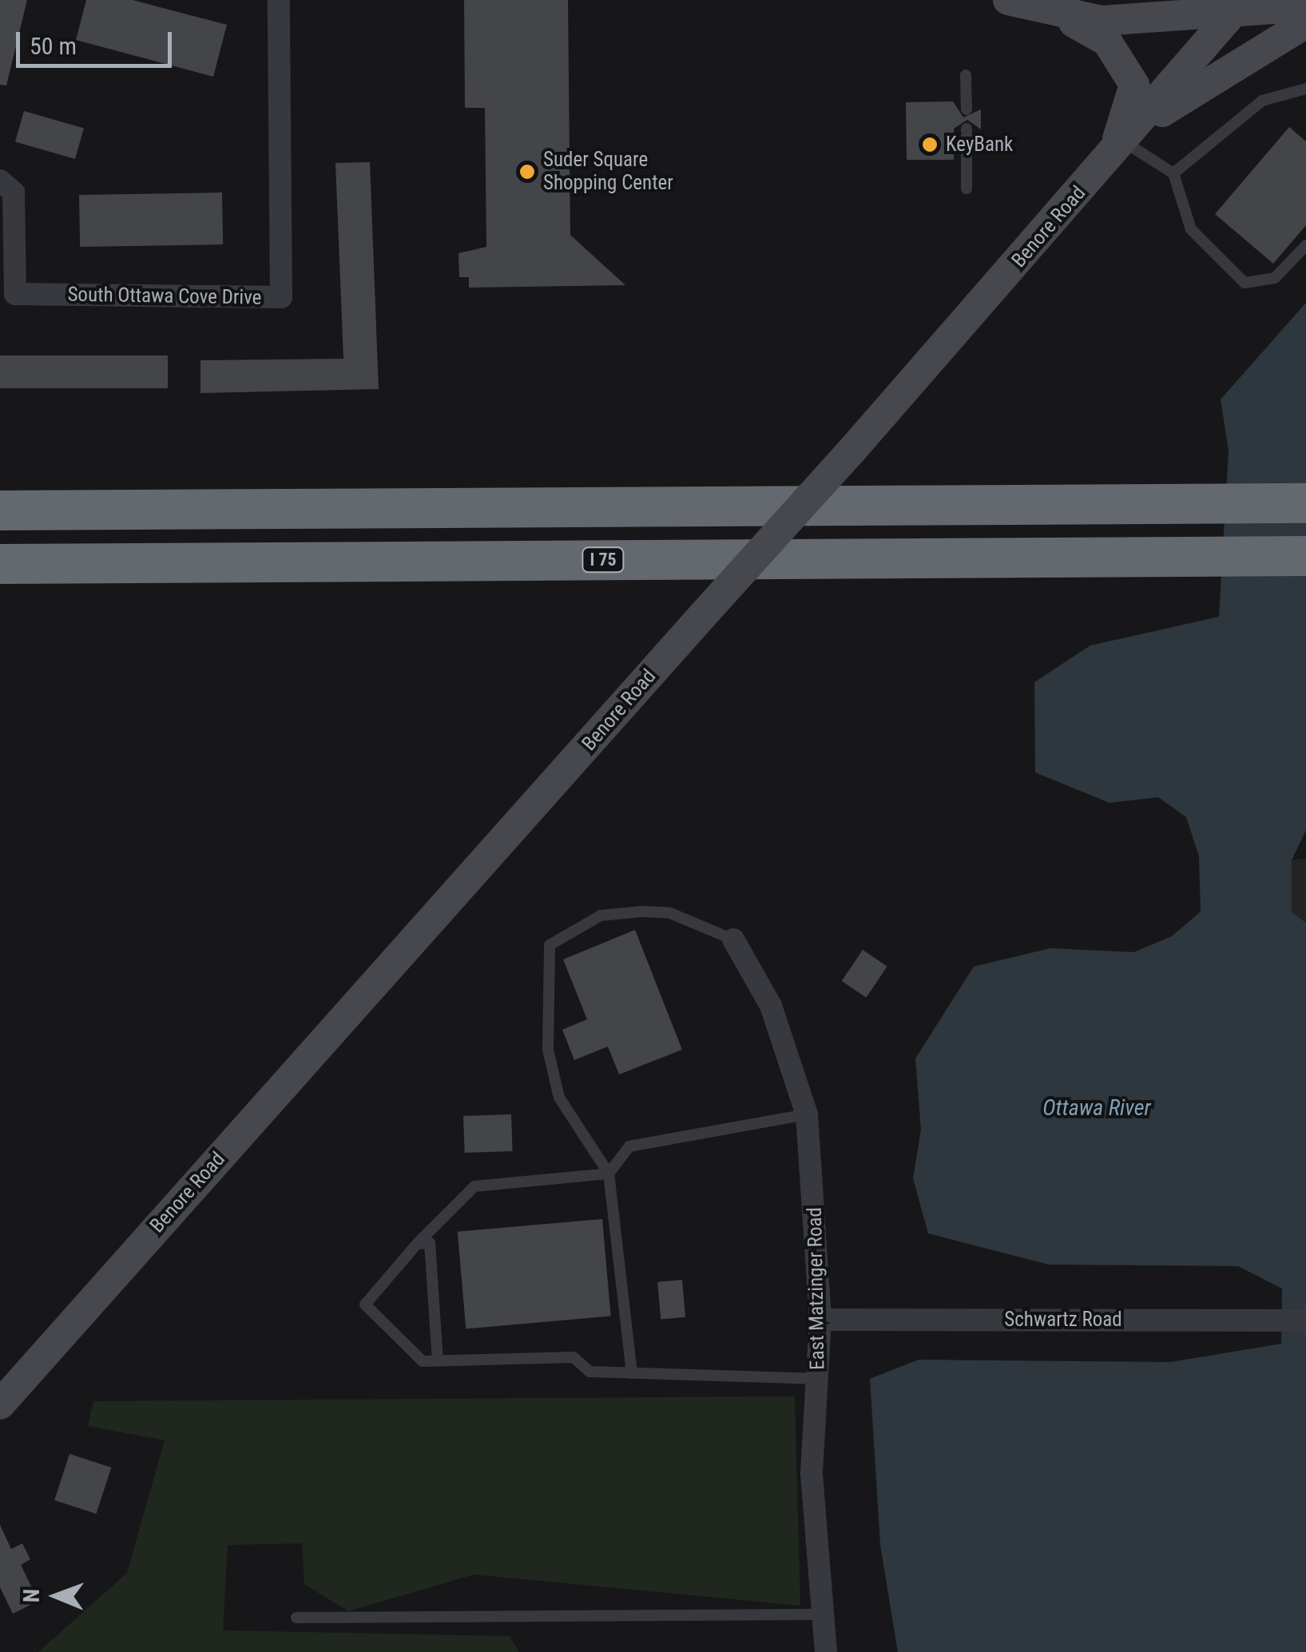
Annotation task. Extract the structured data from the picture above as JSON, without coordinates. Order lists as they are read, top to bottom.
{
  "streets": {
    "highway": ["I 75"],
    "main road": ["Benore Road"],
    "street": ["South Ottawa Cove Drive", "East Matzinger Road", "Schwartz Road"]
  },
  "crossings": [
    ["East Matzinger Road", "Schwartz Road"]
  ],
  "water": ["Ottawa River"],
  "places": ["KeyBank", "Suder Square Shopping Center"],
  "scale_bar": "50 m",
  "north": "left"
}
